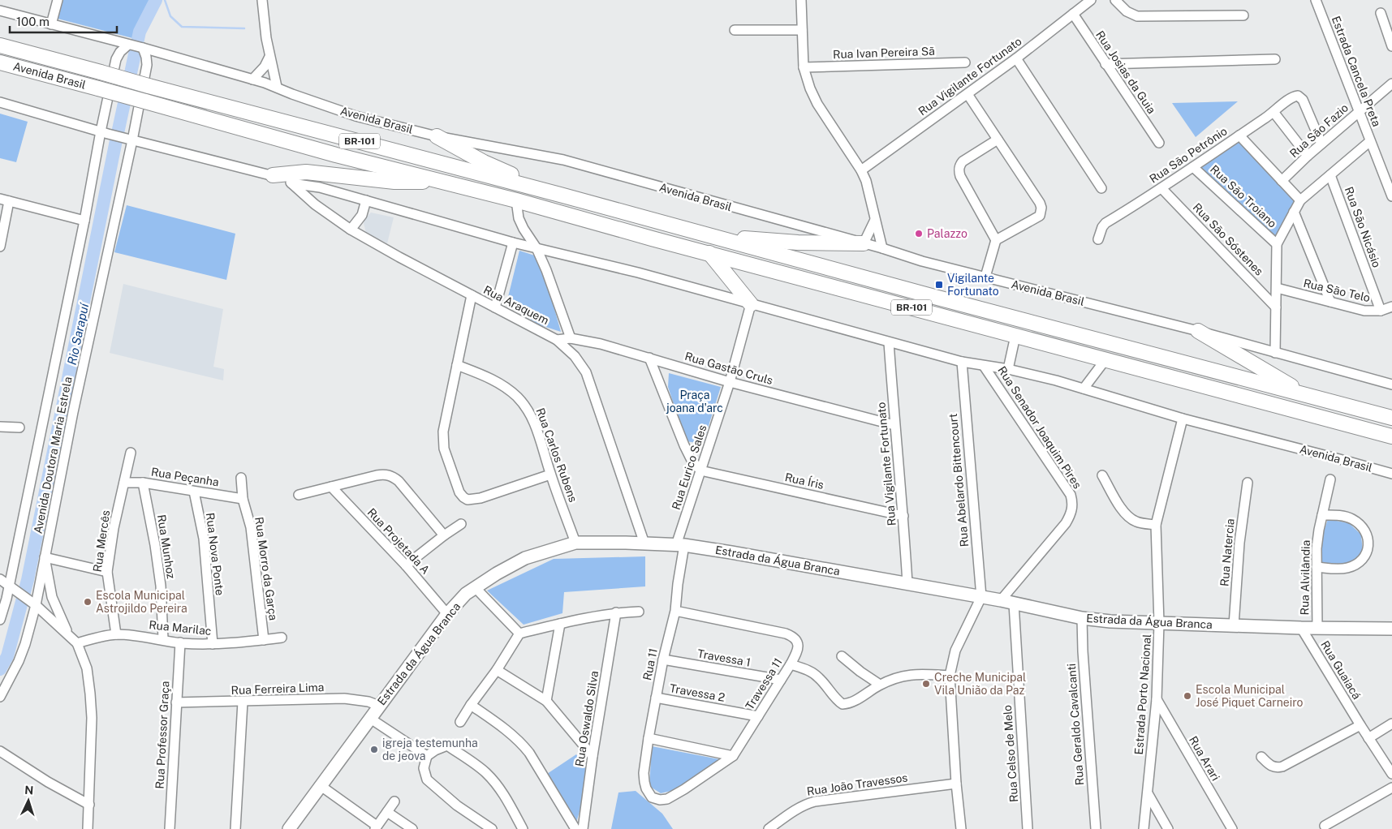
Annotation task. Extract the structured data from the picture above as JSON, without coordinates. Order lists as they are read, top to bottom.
{
  "streets": {
    "highway": ["Avenida Brasil", "BR-101"],
    "main road": ["Estrada da Água Branca"],
    "street": [
      "Rua Ivan Pereira Sã",
      "Estrada Cancela Preta",
      "Rua Josias da Guia",
      "Rua Vigilante Fortunato",
      "Rua São Fazio",
      "Rua São Petrônio",
      "Rua São Troiano",
      "Rua São Nicásio",
      "Rua São Sóstenes",
      "Rua São Telo",
      "Rua Araquem",
      "Rua Gastão Cruls",
      "Rua Senador Joaquim Pires",
      "Avenida Doutora Maria Estrela",
      "Rua Carlos Rubens",
      "Rua Eurico Sales",
      "Rua Peçanha",
      "Rua Abelardo Bittencourt",
      "Rua Íris",
      "Rua Mercês",
      "Rua Projetada A",
      "Rua Munhoz",
      "Rua Natercia",
      "Rua Nova Ponte",
      "Rua Morro da Garça",
      "Rua Alvilândia",
      "Rua Marilac",
      "Travessa 1",
      "Rua 11",
      "Rua Guaiacá",
      "Travessa 11",
      "Rua Ferreira Lima",
      "Travessa 2",
      "Estrada Porto Nacional",
      "Rua Oswaldo Silva",
      "Rua Geraldo Cavalcanti",
      "Rua Professor Graça",
      "Rua Celso de Melo",
      "Rua Arari",
      "Rua João Travessos"
    ]
  },
  "crossings": [
    ["Estrada Cancela Preta", "Rua São Fazio"],
    ["Rua Josias da Guia", "Rua Vigilante Fortunato"],
    ["Avenida Brasil", "Rua Vigilante Fortunato"],
    ["Avenida Brasil", "Rua Araquem"],
    ["Avenida Brasil", "Rua Senador Joaquim Pires"],
    ["Avenida Brasil", "Avenida Doutora Maria Estrela"],
    ["Avenida Brasil", "Rua Eurico Sales"],
    ["Avenida Brasil", "Rua Abelardo Bittencourt"],
    ["Avenida Brasil", "Estrada Porto Nacional"],
    ["Rua Vigilante Fortunato", "Rua Gastão Cruls"],
    ["Rua Vigilante Fortunato", "Rua Íris"],
    ["Rua Vigilante Fortunato", "Estrada da Água Branca"],
    ["Rua São Fazio", "Rua São Petrônio"],
    ["Rua São Petrônio", "Rua São Troiano"],
    ["Rua São Petrônio", "Rua São Sóstenes"],
    ["Rua São Nicásio", "Rua São Telo"],
    ["Rua Araquem", "Rua Gastão Cruls"],
    ["Rua Araquem", "Estrada da Água Branca"],
    ["Rua Gastão Cruls", "Rua Eurico Sales"],
    ["Rua Senador Joaquim Pires", "Estrada da Água Branca"],
    ["Rua Carlos Rubens", "Estrada da Água Branca"],
    ["Rua Eurico Sales", "Rua Íris"],
    ["Rua Eurico Sales", "Estrada da Água Branca"],
    ["Rua Eurico Sales", "Rua 11"],
    ["Rua Peçanha", "Rua Mercês"],
    ["Rua Peçanha", "Rua Munhoz"],
    ["Rua Peçanha", "Rua Nova Ponte"],
    ["Rua Peçanha", "Rua Morro da Garça"],
    ["Rua Abelardo Bittencourt", "Estrada da Água Branca"],
    ["Rua Mercês", "Rua Marilac"],
    ["Rua Projetada A", "Estrada da Água Branca"],
    ["Rua Munhoz", "Rua Marilac"],
    ["Rua Natercia", "Estrada da Água Branca"],
    ["Rua Nova Ponte", "Rua Marilac"],
    ["Estrada da Água Branca", "Rua Alvilândia"],
    ["Estrada da Água Branca", "Rua 11"],
    ["Estrada da Água Branca", "Rua Guaiacá"],
    ["Estrada da Água Branca", "Rua Ferreira Lima"],
    ["Estrada da Água Branca", "Estrada Porto Nacional"],
    ["Estrada da Água Branca", "Rua Geraldo Cavalcanti"],
    ["Estrada da Água Branca", "Rua Celso de Melo"],
    ["Rua Morro da Garça", "Rua Marilac"],
    ["Rua Marilac", "Rua Professor Graça"],
    ["Travessa 1", "Rua 11"],
    ["Travessa 1", "Travessa 11"],
    ["Rua 11", "Travessa 11"],
    ["Rua 11", "Travessa 2"],
    ["Travessa 11", "Travessa 2"],
    ["Rua Ferreira Lima", "Rua Professor Graça"],
    ["Estrada Porto Nacional", "Rua Arari"]
  ],
  "water": ["Rio Sarapuí"],
  "parks": ["Praça joana d'arc"],
  "places": {
    "other": [
      "Palazzo",
      "Escola Municipal Astrojildo Pereira",
      "Creche Municipal Vila União da Paz",
      "Escola Municipal José Piquet Carneiro",
      "igreja testemunha de jeova"
    ],
    "transit": ["Vigilante Fortunato"]
  },
  "scale_bar": "100 m",
  "north": "top"
}
